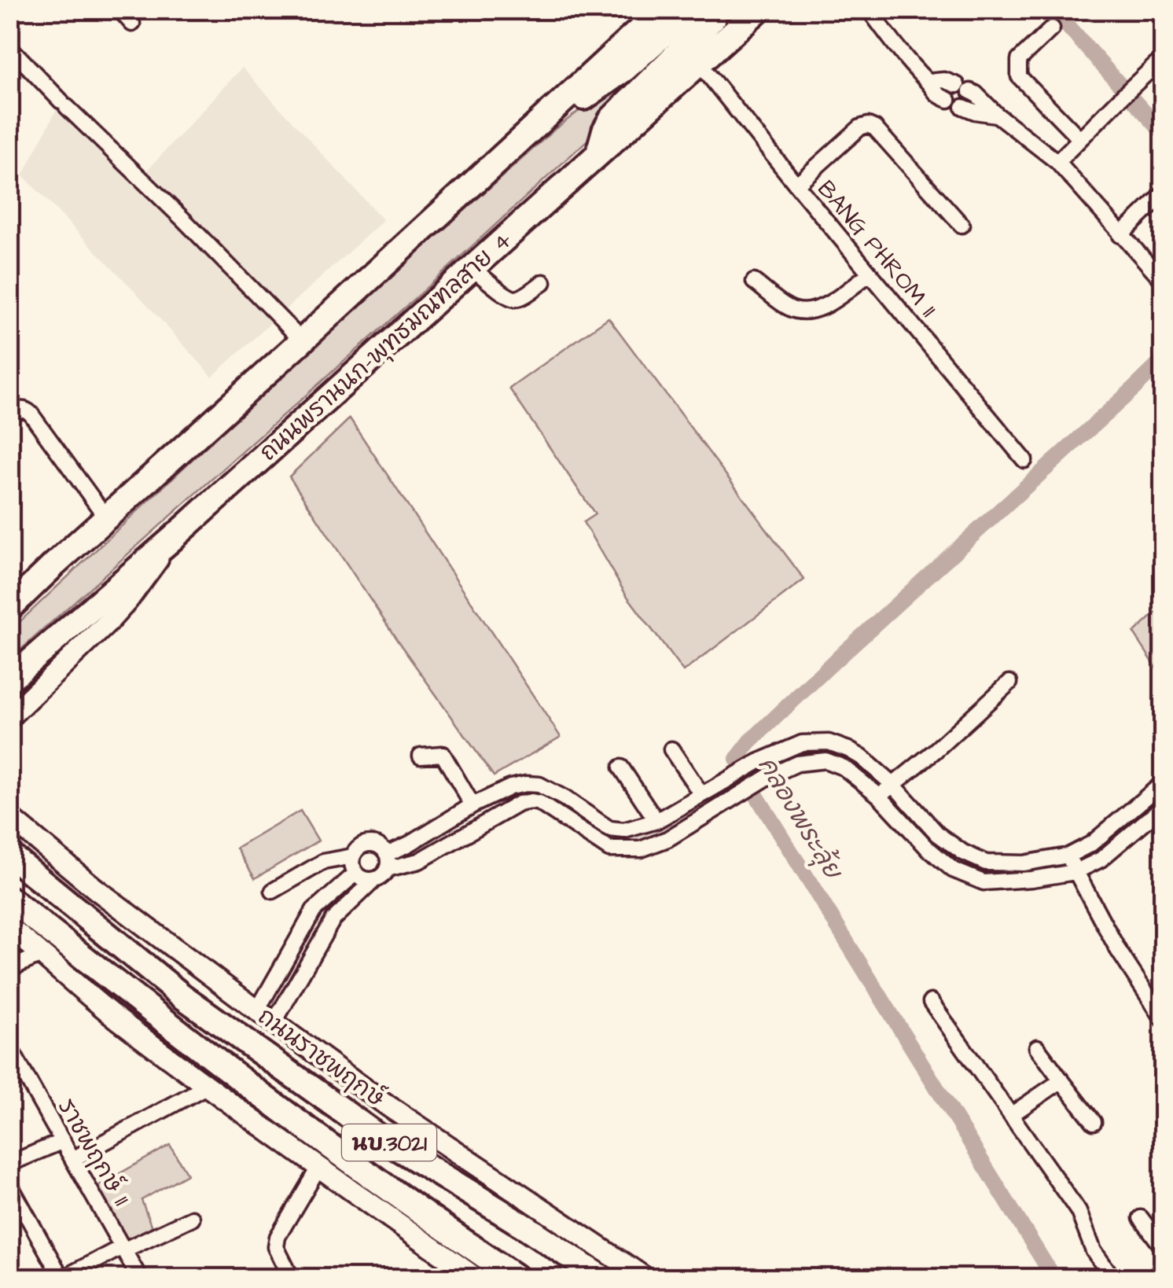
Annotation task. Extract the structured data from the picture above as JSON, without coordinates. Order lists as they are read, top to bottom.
{
  "streets": {
    "main road": ["ถนนพรานนก-พุทธมณฑลสาย 4", "ถนนราชพฤกษ์", "นบ.3021"],
    "street": ["BANG PHROM 11", "ราชพฤกษ์ 11"]
  },
  "crossings": [
    ["BANG PHROM 11", "ถนนพรานนก-พุทธมณฑลสาย 4"]
  ],
  "water": ["คลองพระลุ้ย"]
}
